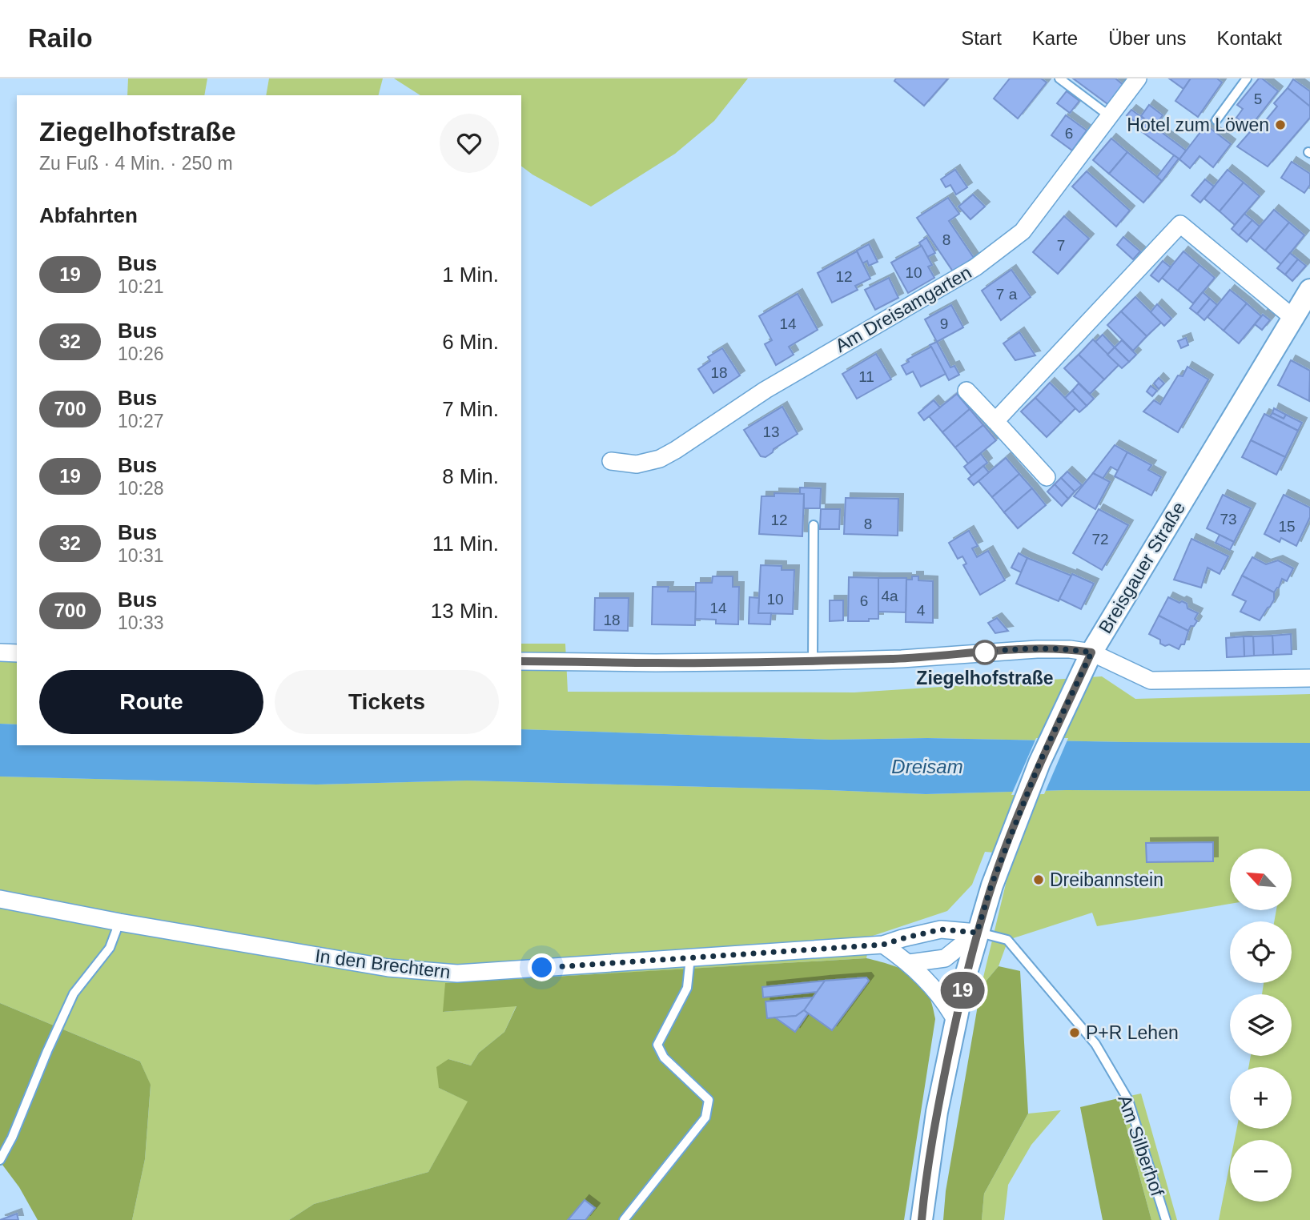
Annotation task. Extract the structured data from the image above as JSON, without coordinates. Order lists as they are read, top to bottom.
{
  "streets": {
    "street": ["Am Dreisamgarten", "Breisgauer Straße", "In den Brechtern"],
    "lane": ["Am Silberhof"]
  },
  "crossings": [
    ["Breisgauer Straße", "In den Brechtern"],
    ["Breisgauer Straße", "Am Silberhof"],
    ["In den Brechtern", "Am Silberhof"]
  ],
  "water": ["Dreisam"],
  "places": [
    "Hotel zum Löwen",
    "Ziegelhofstraße",
    "Dreibannstein",
    "P+R Lehen"
  ],
  "lines": ["bus line 19"],
  "house_numbers": [
    "5",
    "6",
    "8",
    "7",
    "10",
    "12",
    "7 a",
    "14",
    "9",
    "18",
    "11",
    "13",
    "73",
    "12",
    "8",
    "15",
    "72",
    "4a",
    "10",
    "6",
    "14",
    "4",
    "18"
  ],
  "north": "top left",
  "page": {
    "header": "Railo",
    "nav": [
      "Start",
      "Karte",
      "Über uns",
      "Kontakt"
    ],
    "on_map": "19",
    "heading": [
      ["Ziegelhofstraße", "Zu Fuß · 4 Min. · 250 m"],
      "Abfahrten"
    ],
    "list": [
      {
        "mark": "19",
        "name": "Bus",
        "note": "10:21",
        "value": "1 Min."
      },
      {
        "mark": "32",
        "name": "Bus",
        "note": "10:26",
        "value": "6 Min."
      },
      {
        "mark": "700",
        "name": "Bus",
        "note": "10:27",
        "value": "7 Min."
      },
      {
        "mark": "19",
        "name": "Bus",
        "note": "10:28",
        "value": "8 Min."
      },
      {
        "mark": "32",
        "name": "Bus",
        "note": "10:31",
        "value": "11 Min."
      },
      {
        "mark": "700",
        "name": "Bus",
        "note": "10:33",
        "value": "13 Min."
      }
    ],
    "buttons": ["Route", "Tickets"],
    "map_buttons": ["+", "−"]
  }
}
